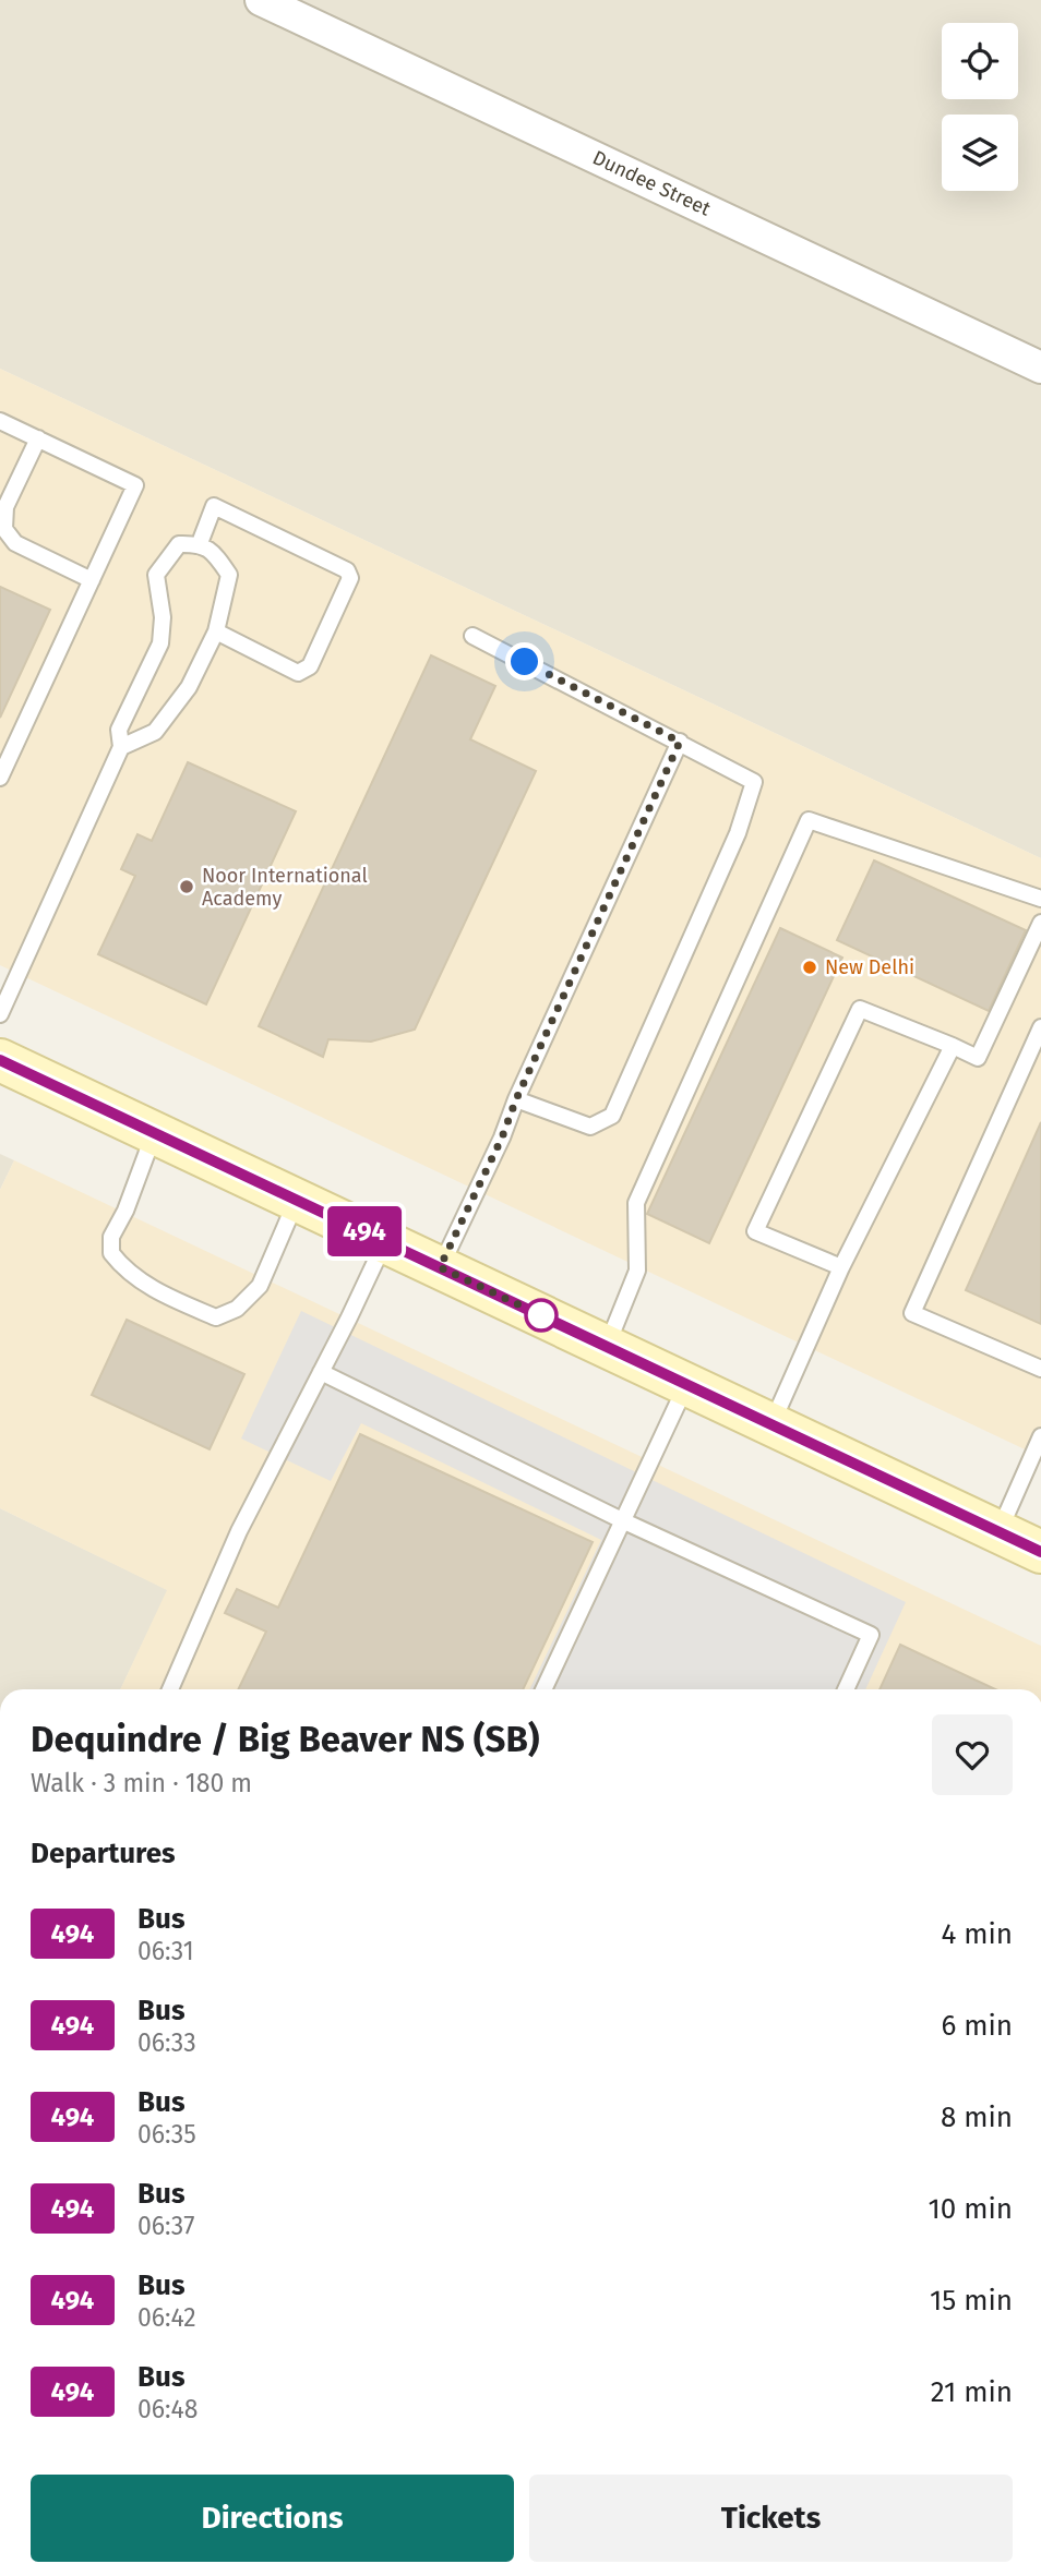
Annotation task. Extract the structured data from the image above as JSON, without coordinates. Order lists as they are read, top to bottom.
{
  "streets": {
    "street": ["Dundee Street"]
  },
  "places": ["Noor International Academy", "New Delhi"],
  "lines": ["bus line 494"],
  "page": {
    "on_map": "494",
    "heading": [
      ["Dequindre / Big Beaver NS (SB)", "Walk · 3 min · 180 m"],
      "Departures"
    ],
    "list": [
      {
        "mark": "494",
        "name": "Bus",
        "note": "06:31",
        "value": "4 min"
      },
      {
        "mark": "494",
        "name": "Bus",
        "note": "06:33",
        "value": "6 min"
      },
      {
        "mark": "494",
        "name": "Bus",
        "note": "06:35",
        "value": "8 min"
      },
      {
        "mark": "494",
        "name": "Bus",
        "note": "06:37",
        "value": "10 min"
      },
      {
        "mark": "494",
        "name": "Bus",
        "note": "06:42",
        "value": "15 min"
      },
      {
        "mark": "494",
        "name": "Bus",
        "note": "06:48",
        "value": "21 min"
      }
    ],
    "buttons": ["Directions", "Tickets"]
  }
}
